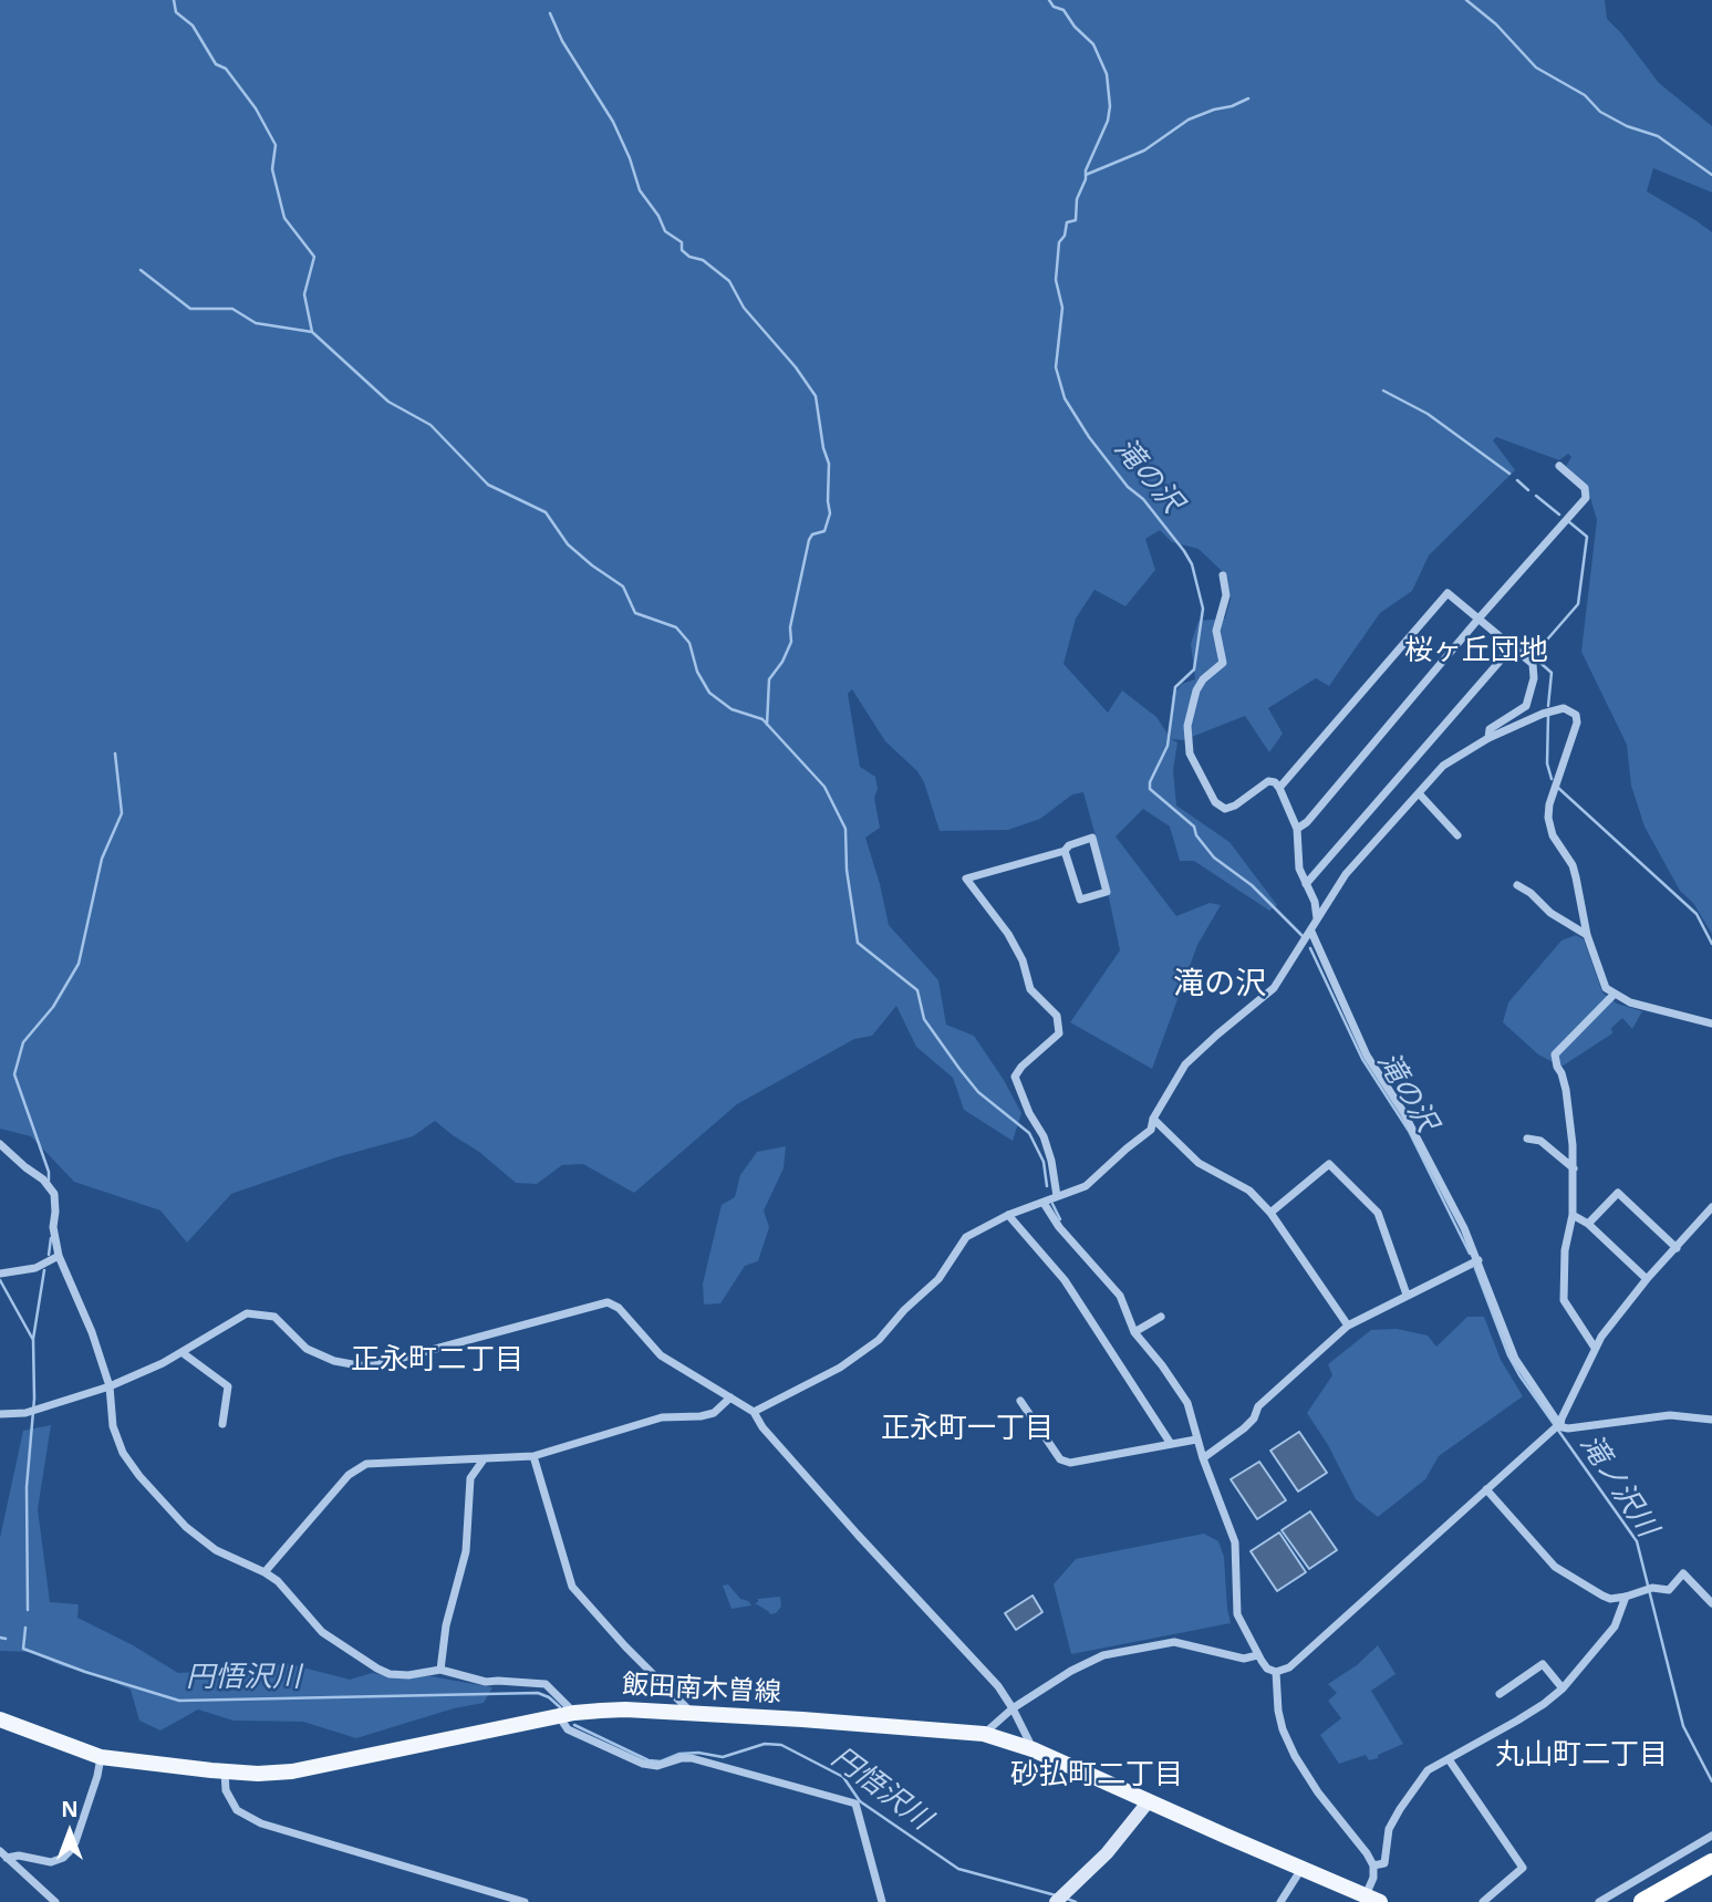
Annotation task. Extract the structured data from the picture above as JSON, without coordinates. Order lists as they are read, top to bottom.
{
  "streets": {
    "main road": ["飯田南木曽線"]
  },
  "districts": [
    "桜ヶ丘団地",
    "滝の沢",
    "正永町二丁目",
    "正永町一丁目",
    "丸山町二丁目",
    "砂払町二丁目"
  ],
  "water": ["滝の沢", "滝ノ沢川", "円悟沢川"],
  "north": "top"
}
